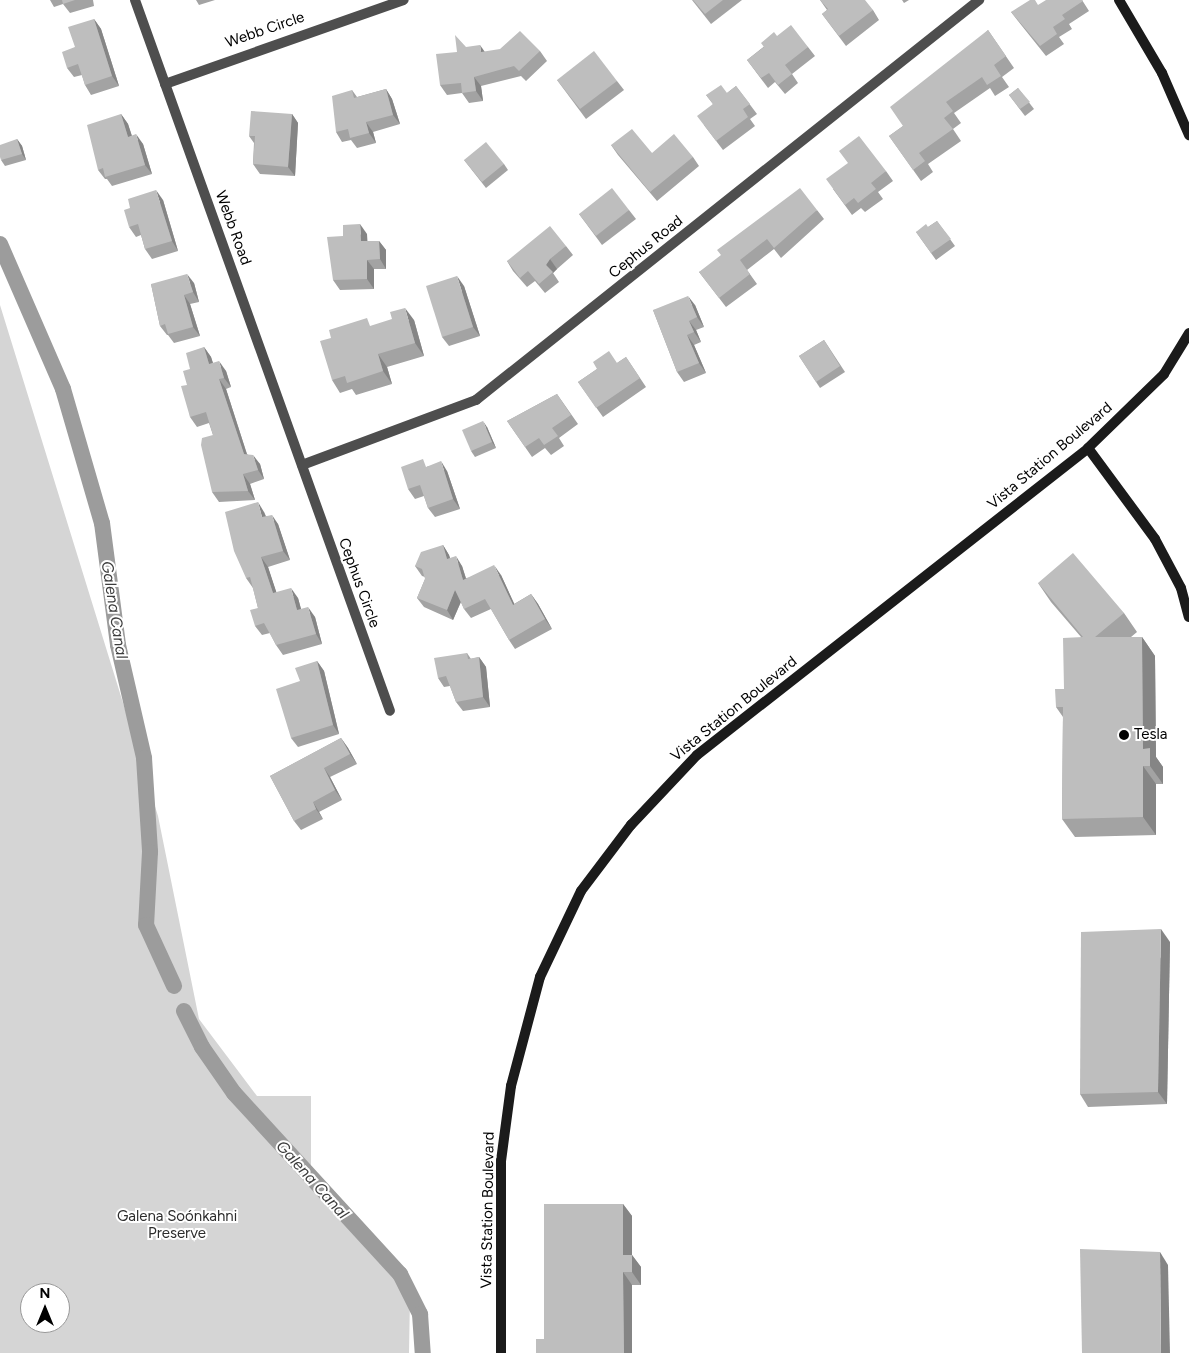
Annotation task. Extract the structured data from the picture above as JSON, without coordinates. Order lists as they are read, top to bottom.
{
  "streets": {
    "street": [
      "Webb Circle",
      "Webb Road",
      "Cephus Road",
      "Vista Station Boulevard",
      "Cephus Circle"
    ]
  },
  "crossings": [
    ["Webb Circle", "Webb Road"],
    ["Webb Road", "Cephus Road"],
    ["Webb Road", "Cephus Circle"],
    ["Cephus Road", "Cephus Circle"]
  ],
  "water": ["Galena Canal"],
  "parks": ["Galena Soónkahni Preserve"],
  "places": ["Tesla"],
  "north": "top"
}
